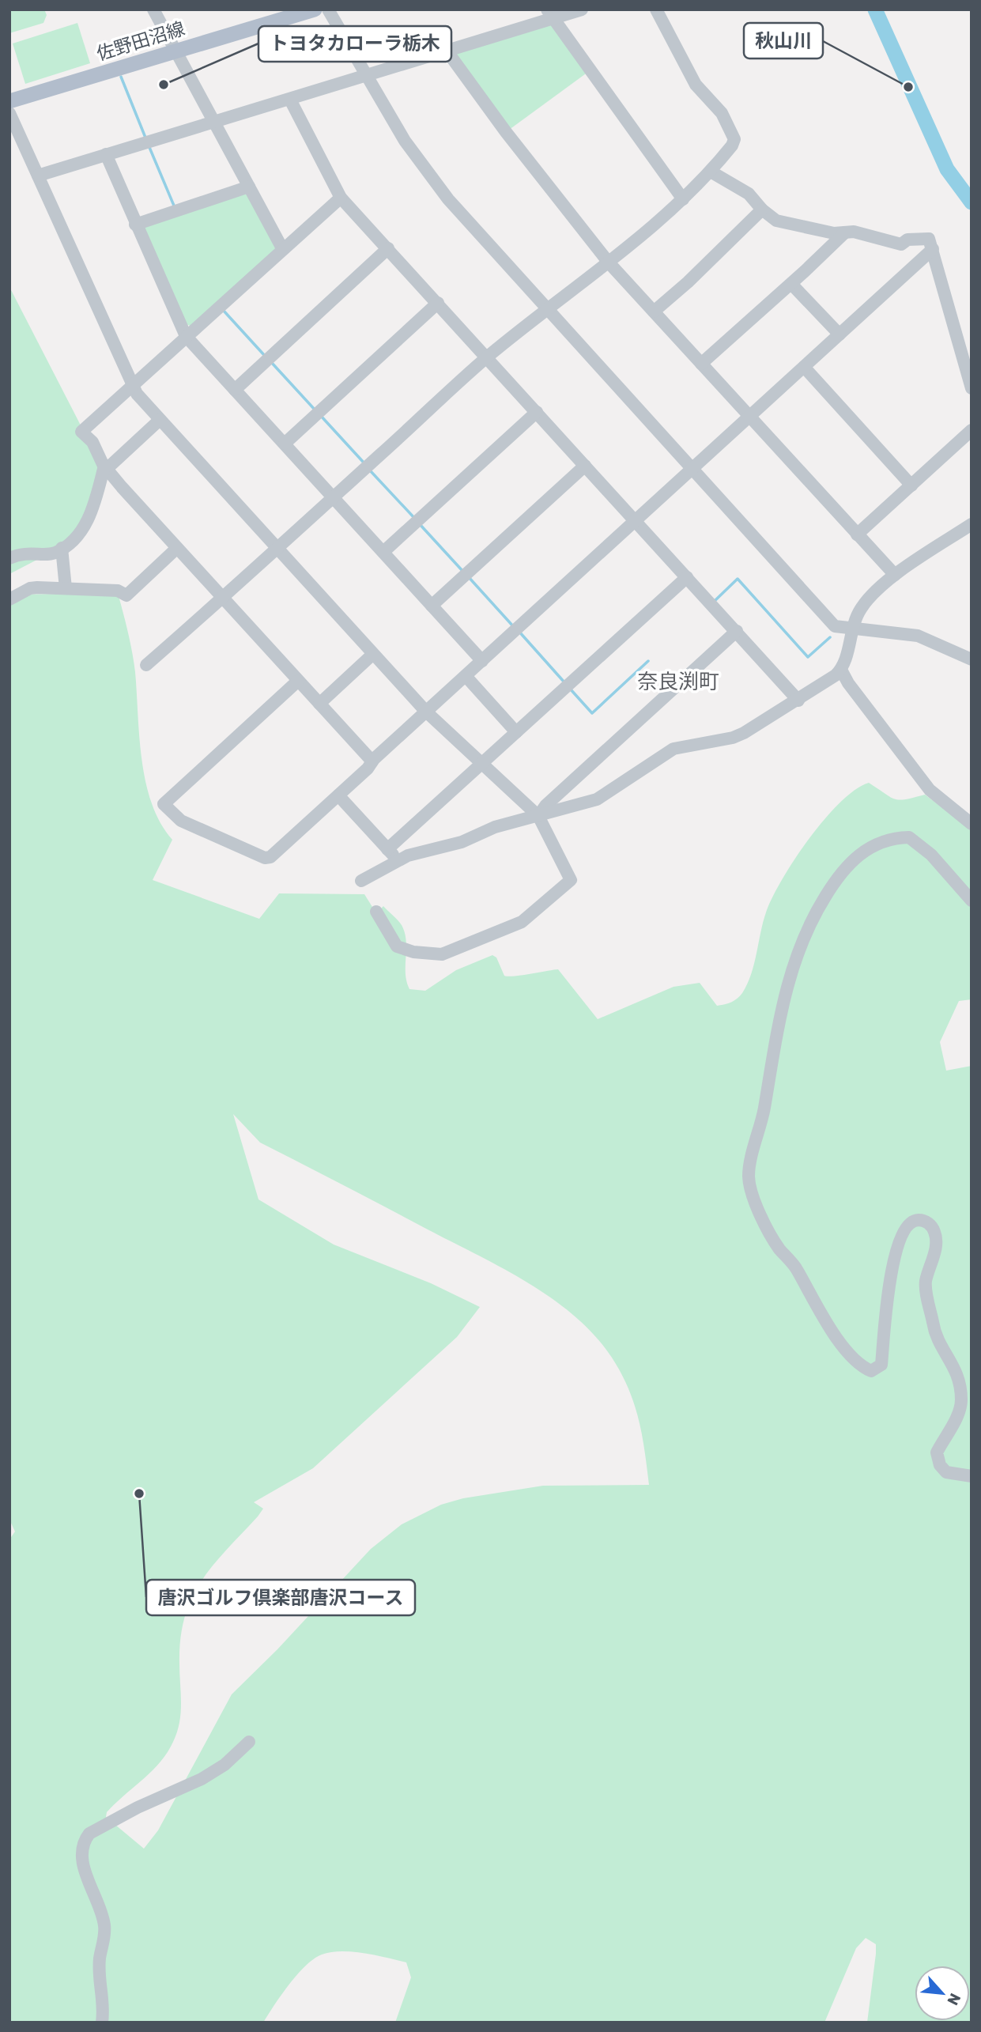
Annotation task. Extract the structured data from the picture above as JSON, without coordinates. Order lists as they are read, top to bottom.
{
  "streets": {
    "main road": ["佐野田沼線"]
  },
  "districts": ["奈良渕町"],
  "places": ["トヨタカローラ栃木", "秋山川", "唐沢ゴルフ倶楽部唐沢コース"],
  "north": "bottom right"
}
